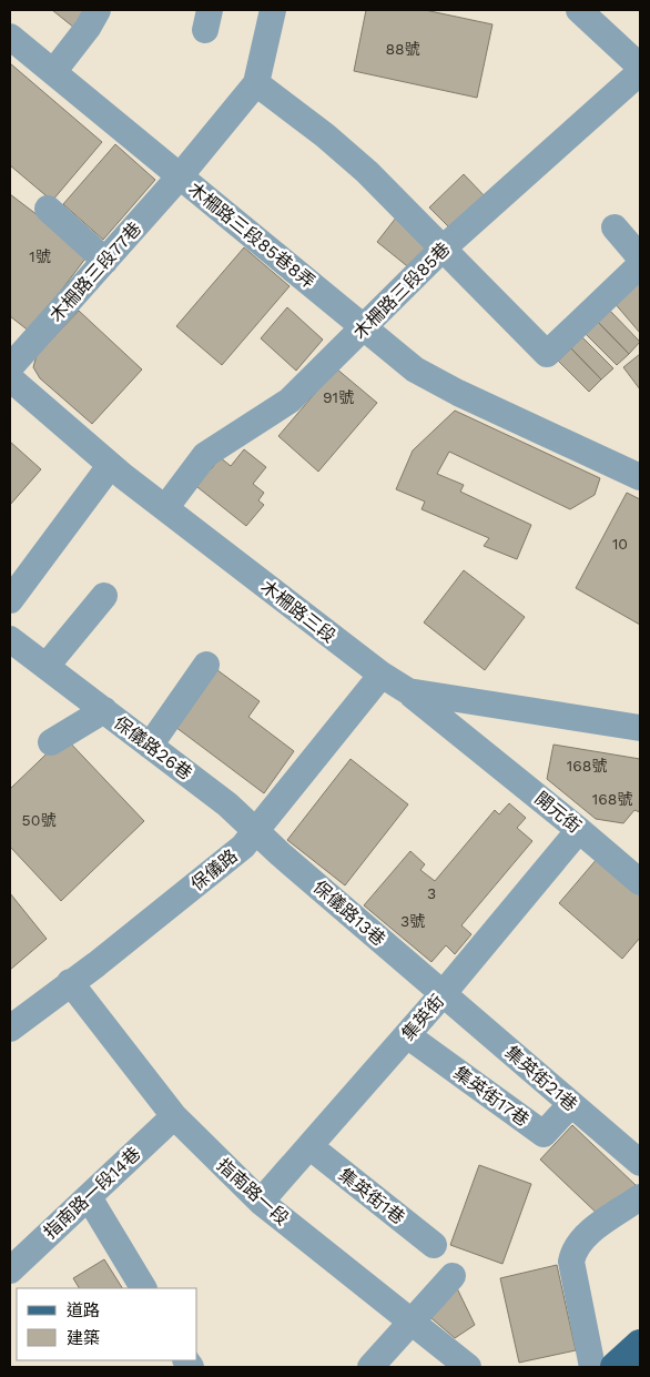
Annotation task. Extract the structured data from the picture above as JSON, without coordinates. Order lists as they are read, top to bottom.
{
  "streets": {
    "street": [
      "木柵路三段85巷8弄",
      "木柵路三段77巷",
      "木柵路三段85巷",
      "木柵路三段",
      "保儀路26巷",
      "開元街",
      "保儀路",
      "保儀路13巷",
      "集英街",
      "集英街21巷",
      "集英街17巷",
      "指南路一段",
      "指南路一段14巷",
      "集英街1巷"
    ]
  },
  "crossings": [
    ["木柵路三段85巷8弄", "木柵路三段77巷"],
    ["木柵路三段85巷8弄", "木柵路三段85巷"],
    ["木柵路三段85巷", "木柵路三段"],
    ["木柵路三段", "開元街"],
    ["木柵路三段", "保儀路"],
    ["保儀路26巷", "保儀路"],
    ["保儀路26巷", "保儀路13巷"],
    ["開元街", "集英街"],
    ["保儀路", "保儀路13巷"],
    ["保儀路", "指南路一段"],
    ["保儀路13巷", "集英街"],
    ["保儀路13巷", "集英街21巷"],
    ["集英街", "集英街21巷"],
    ["集英街", "集英街17巷"],
    ["集英街", "指南路一段"],
    ["集英街", "集英街1巷"],
    ["集英街21巷", "集英街17巷"],
    ["指南路一段", "指南路一段14巷"]
  ],
  "house_numbers": [
    "88號",
    "1號",
    "91號",
    "10",
    "168號",
    "168號",
    "50號",
    "3",
    "3號"
  ],
  "legend": ["道路", "建築"]
}
